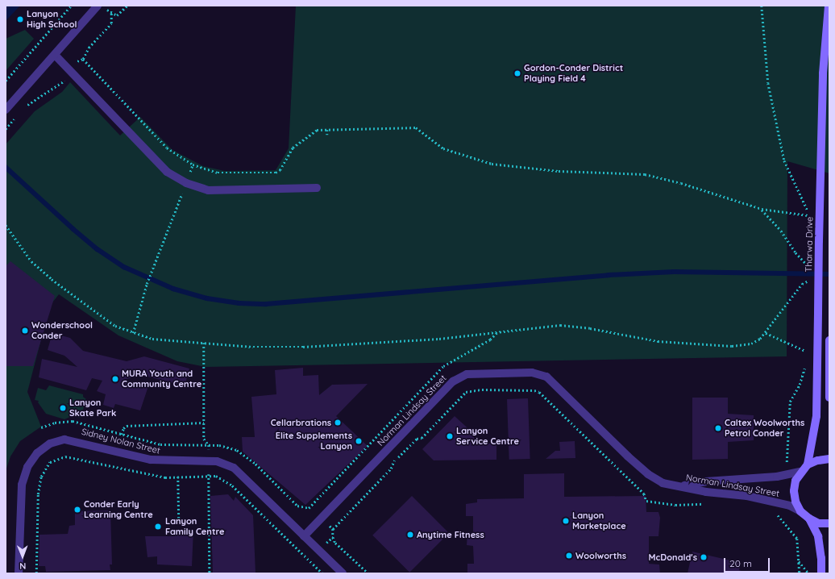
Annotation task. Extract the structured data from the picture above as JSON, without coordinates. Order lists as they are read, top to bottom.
{
  "streets": {
    "main road": ["Tharwa Drive"],
    "street": ["Norman Lindsay Street", "Sidney Nolan Street"]
  },
  "crossings": [
    ["Norman Lindsay Street", "Sidney Nolan Street"]
  ],
  "places": [
    "Lanyon High School",
    "Gordon-Conder District Playing Field 4",
    "Wonderschool Conder",
    "MURA Youth and Community Centre",
    "Lanyon Skate Park",
    "Cellarbrations",
    "Caltex Woolworths Petrol Conder",
    "Lanyon Service Centre",
    "Elite Supplements Lanyon",
    "Conder Early Learning Centre",
    "Lanyon Marketplace",
    "Lanyon Family Centre",
    "Anytime Fitness",
    "Woolworths",
    "McDonald's"
  ],
  "scale_bar": "20 m",
  "north": "bottom"
}
